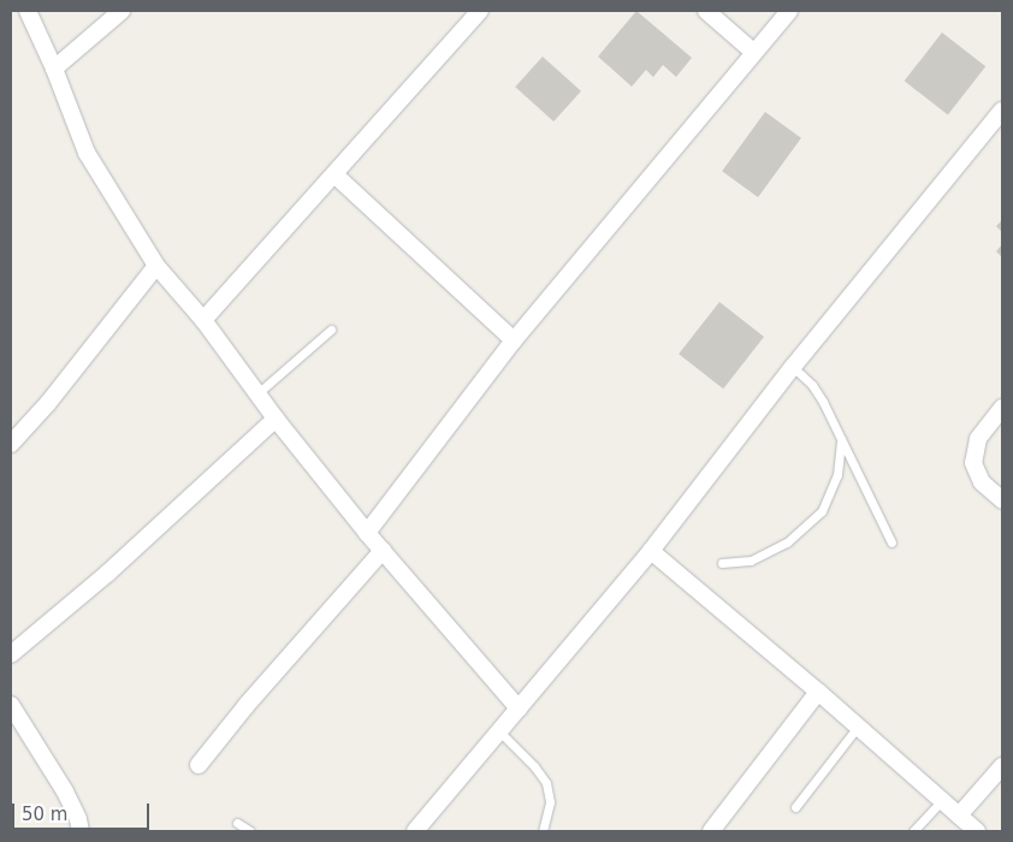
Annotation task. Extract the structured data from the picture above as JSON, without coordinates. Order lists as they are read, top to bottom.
{
  "scale_bar": "50 m"
}
